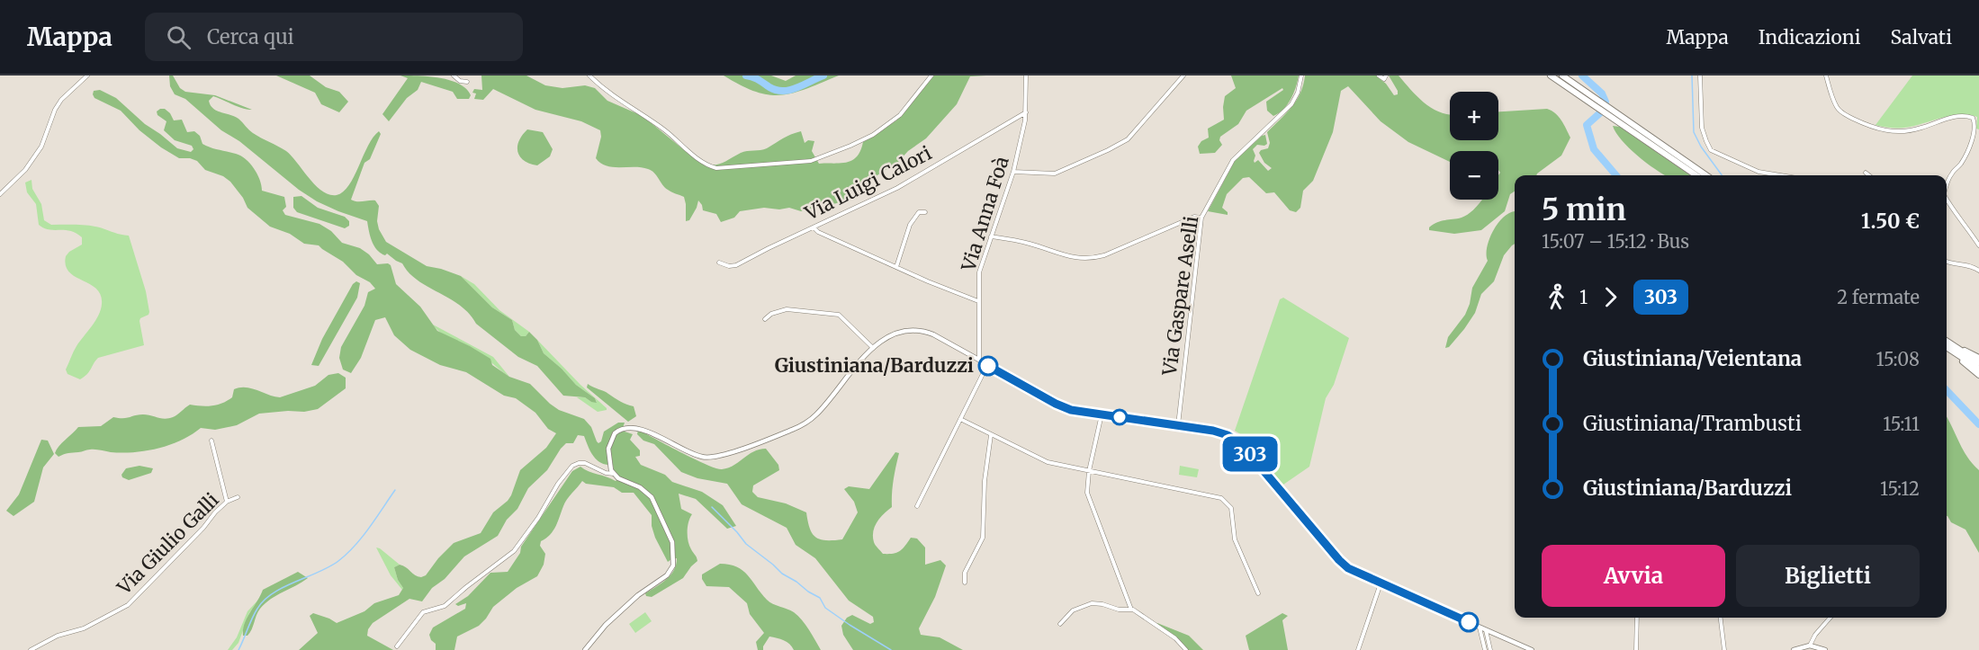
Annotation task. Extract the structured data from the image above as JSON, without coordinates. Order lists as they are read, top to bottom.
{
  "streets": {
    "street": [
      "Via Luigi Calori",
      "Via Anna Foà",
      "Via Gaspare Aselli",
      "Via Giulio Galli"
    ]
  },
  "crossings": [
    ["Via Luigi Calori", "Via Anna Foà"]
  ],
  "places": ["Giustiniana/Barduzzi"],
  "lines": ["bus line 303"],
  "page": {
    "header": "Mappa",
    "search": "Cerca qui",
    "nav": ["Mappa", "Indicazioni", "Salvati"],
    "on_map": "303",
    "map_buttons": ["+", "−"],
    "heading": ["5 min", "15:07 – 15:12 · Bus", "1.50 €"],
    "legs": ["1", "303", "2 fermate"],
    "list": [
      {
        "name": "Giustiniana/Veientana",
        "value": "15:08"
      },
      {
        "name": "Giustiniana/Trambusti",
        "value": "15:11"
      },
      {
        "name": "Giustiniana/Barduzzi",
        "value": "15:12"
      }
    ],
    "buttons": ["Avvia", "Biglietti"]
  }
}
